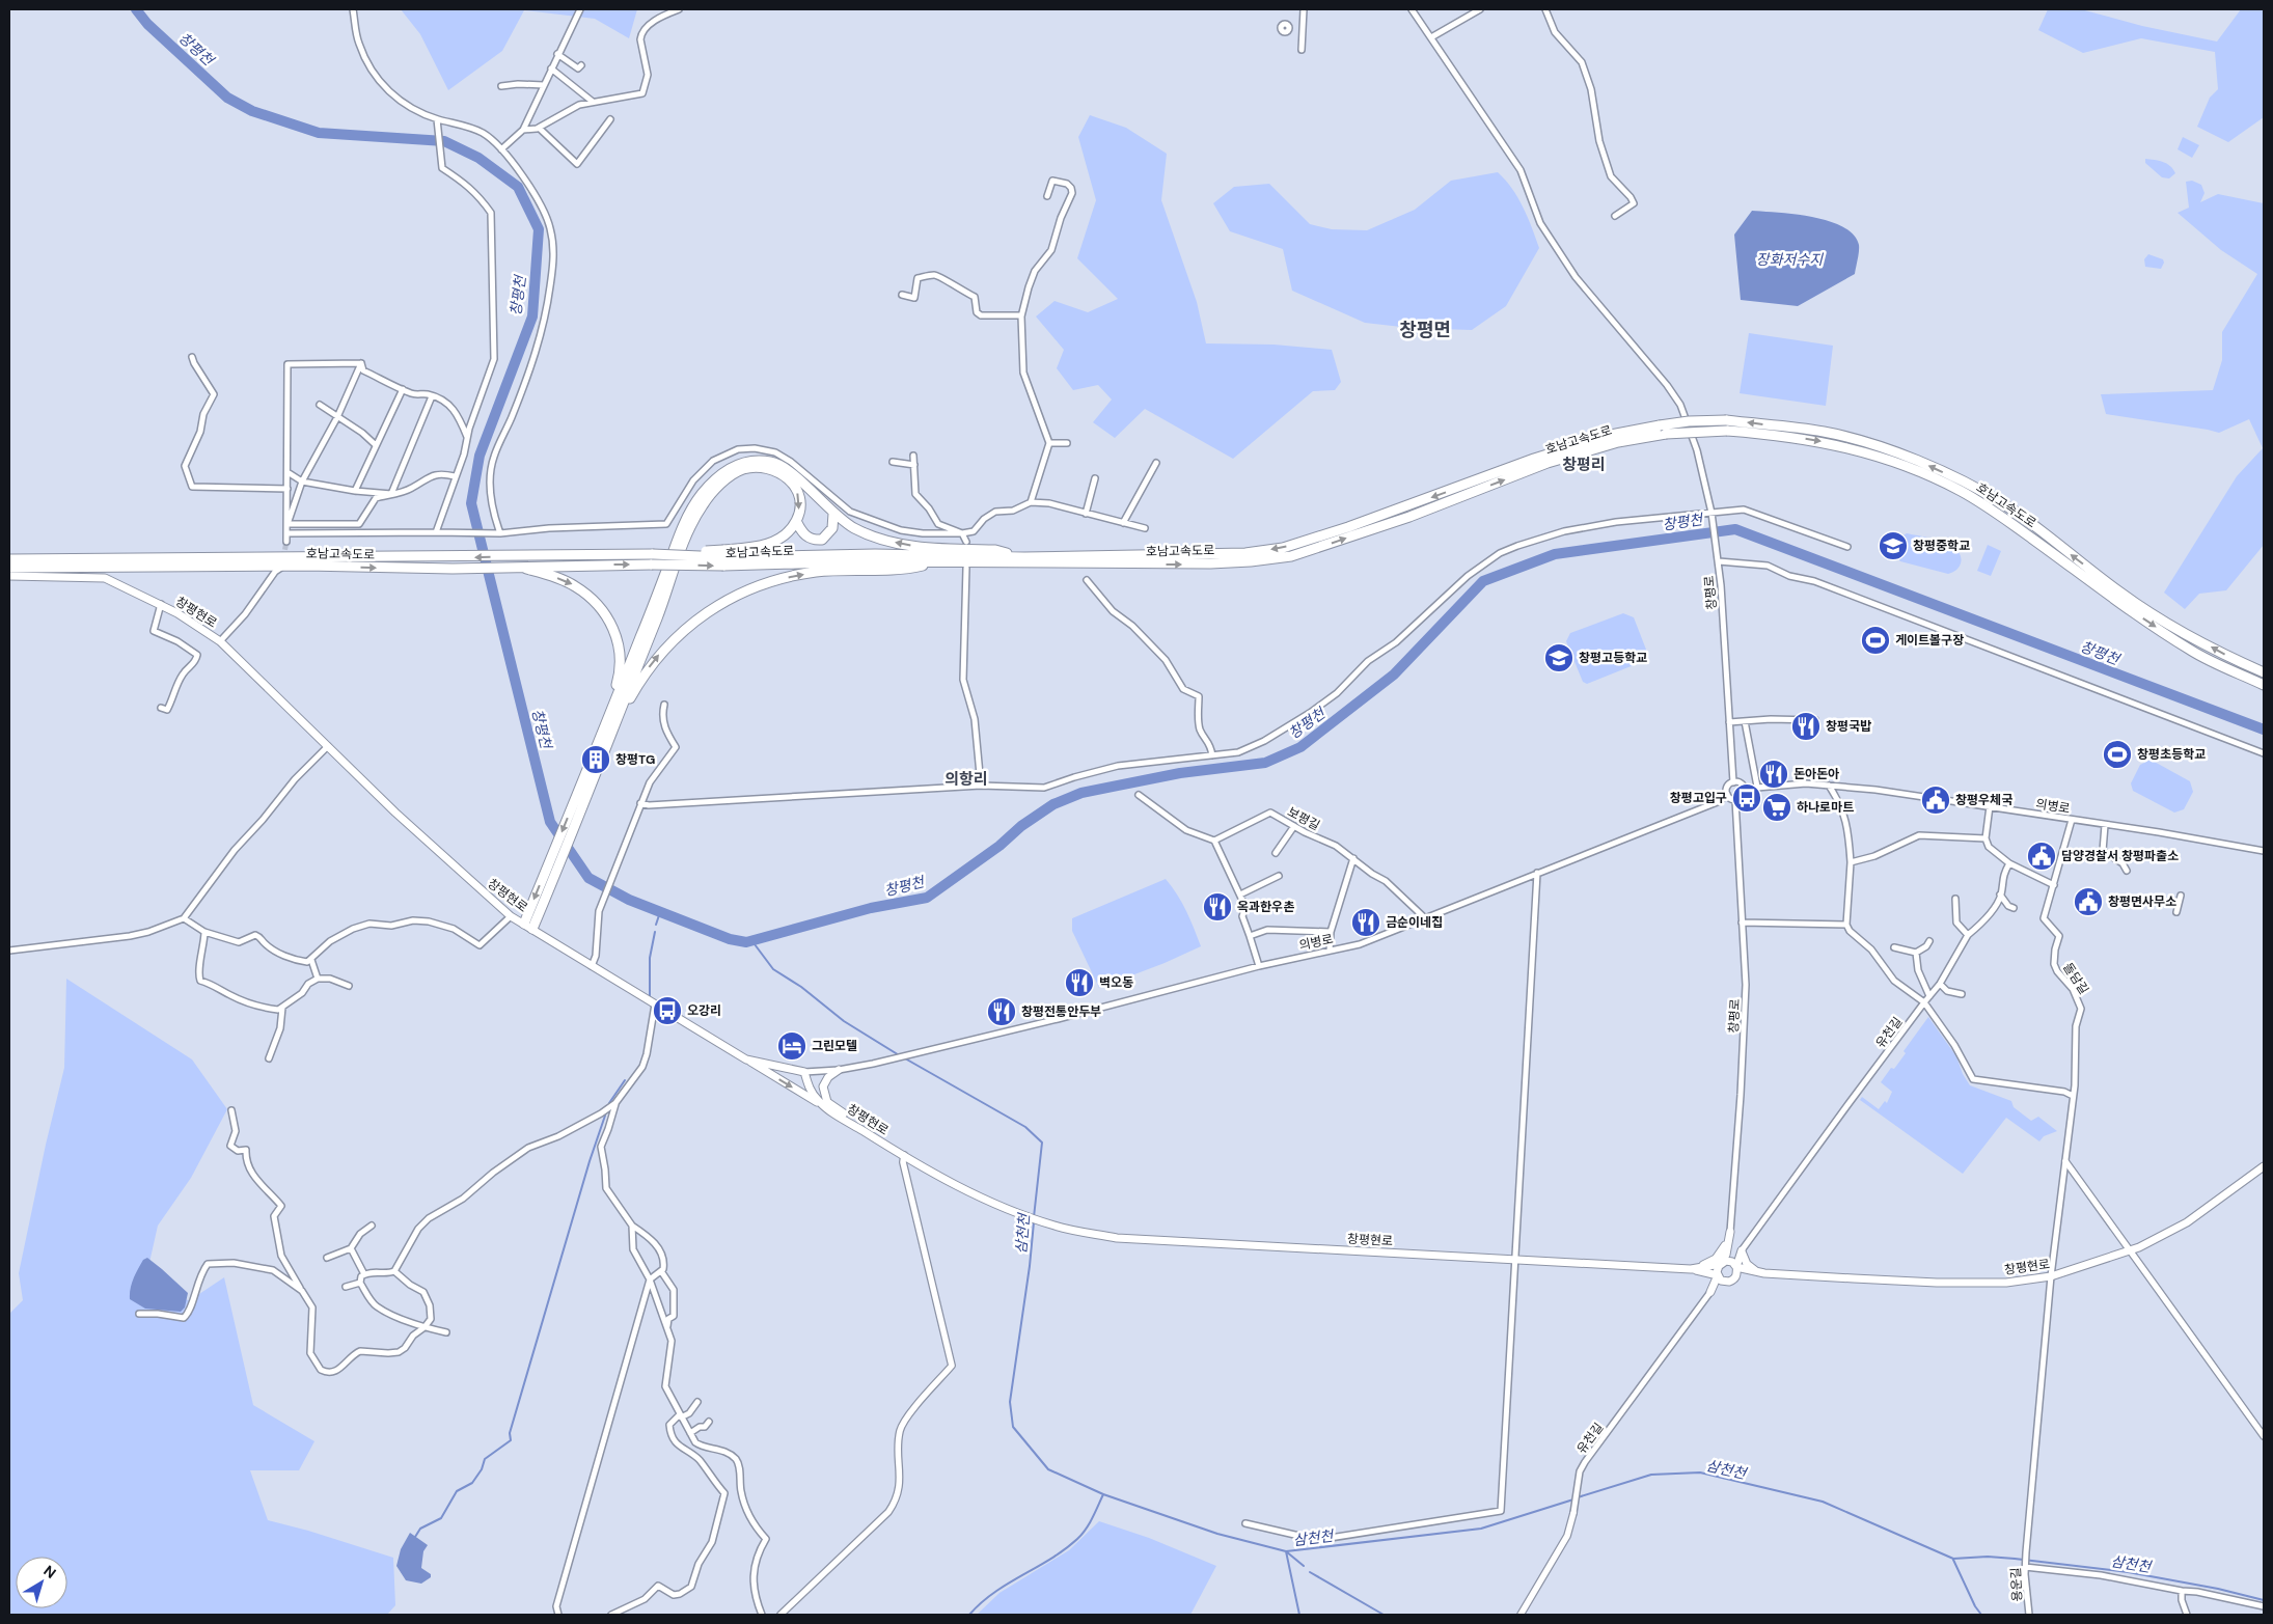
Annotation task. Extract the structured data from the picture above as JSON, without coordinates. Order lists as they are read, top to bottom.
{
  "streets": {
    "highway": ["호남고속도로"],
    "main road": ["창평현로"],
    "street": [
      "창평로",
      "의병로",
      "보평길",
      "돌담길",
      "유천길",
      "용운길"
    ]
  },
  "crossings": [
    ["창평로", "의병로"],
    ["창평현로", "용운길"],
    ["의병로", "보평길"],
    ["의병로", "돌담길"],
    ["돌담길", "용운길"]
  ],
  "districts": ["창평면", "창평리", "의항리"],
  "water": ["창평천", "장화저수지", "삼천천"],
  "places": {
    "school or university": ["창평중학교", "창평고등학교"],
    "sports": ["게이트볼구장", "창평초등학교"],
    "restaurant": [
      "창평국밥",
      "돈아돈아",
      "옥과한우촌",
      "금순이네집",
      "벽오동",
      "창평전통안두부"
    ],
    "building": ["창평TG"],
    "bus stop": ["창평고입구", "오강리"],
    "public building": ["창평우체국", "담양경찰서 창평파출소", "창평면사무소"],
    "supermarket": ["하나로마트"],
    "hotel": ["그린모텔"]
  },
  "north": "top right"
}
